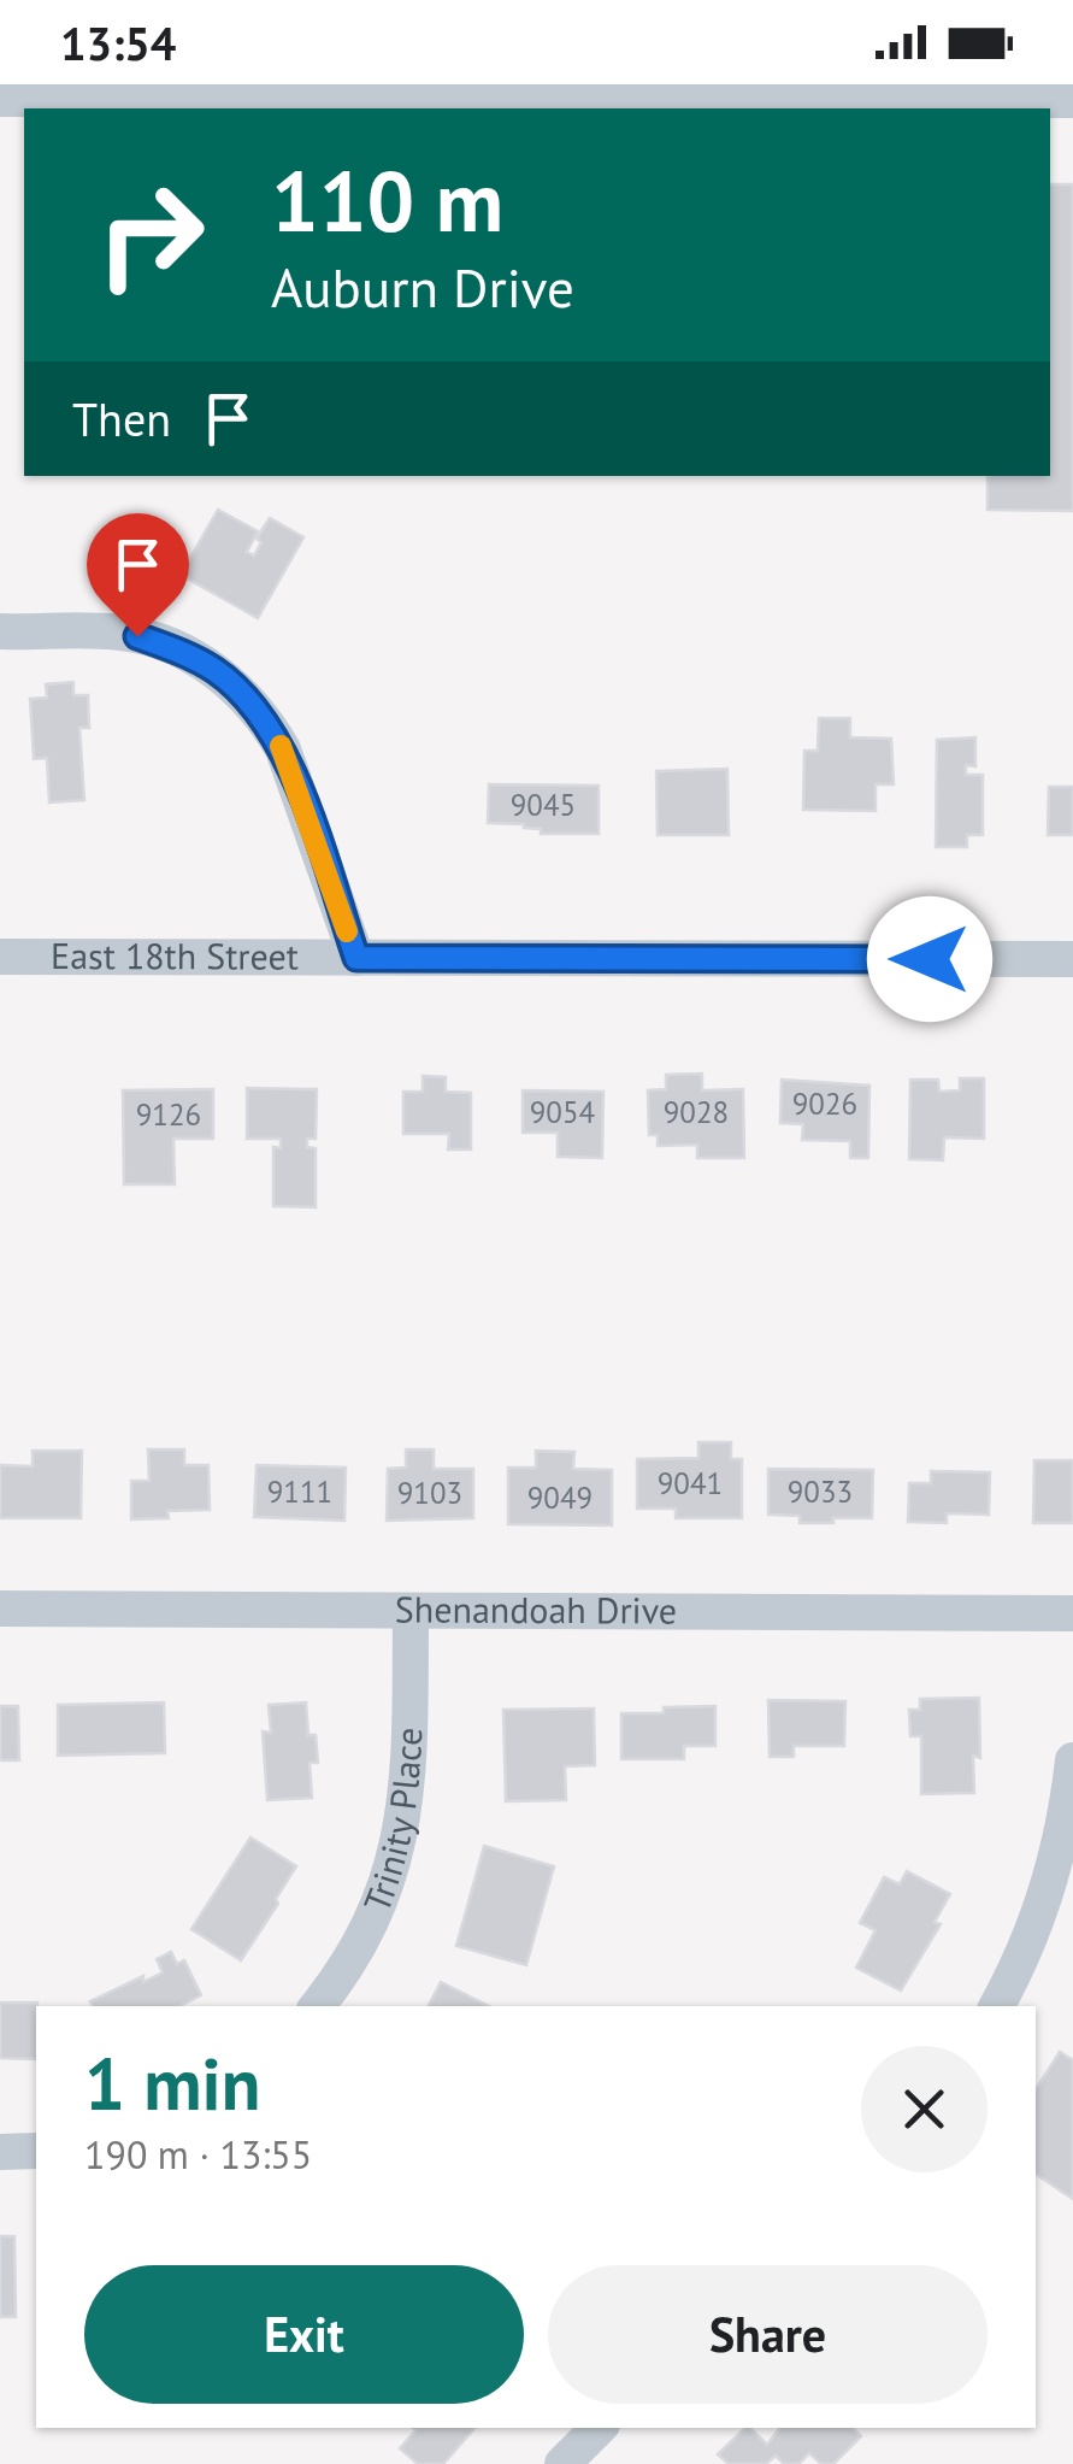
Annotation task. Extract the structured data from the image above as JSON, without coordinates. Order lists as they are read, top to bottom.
{
  "streets": {
    "street": ["East 18th Street", "Shenandoah Drive", "Trinity Place"]
  },
  "crossings": [
    ["Shenandoah Drive", "Trinity Place"]
  ],
  "house_numbers": [
    "9045",
    "9026",
    "9054",
    "9028",
    "9126",
    "9041",
    "9111",
    "9033",
    "9103",
    "9049"
  ],
  "page": {
    "status": "13:54",
    "turn": ["110 m", "Auburn Drive"],
    "then": "Then",
    "heading": ["1 min", "190 m · 13:55"],
    "buttons": ["Exit", "Share"]
  }
}
